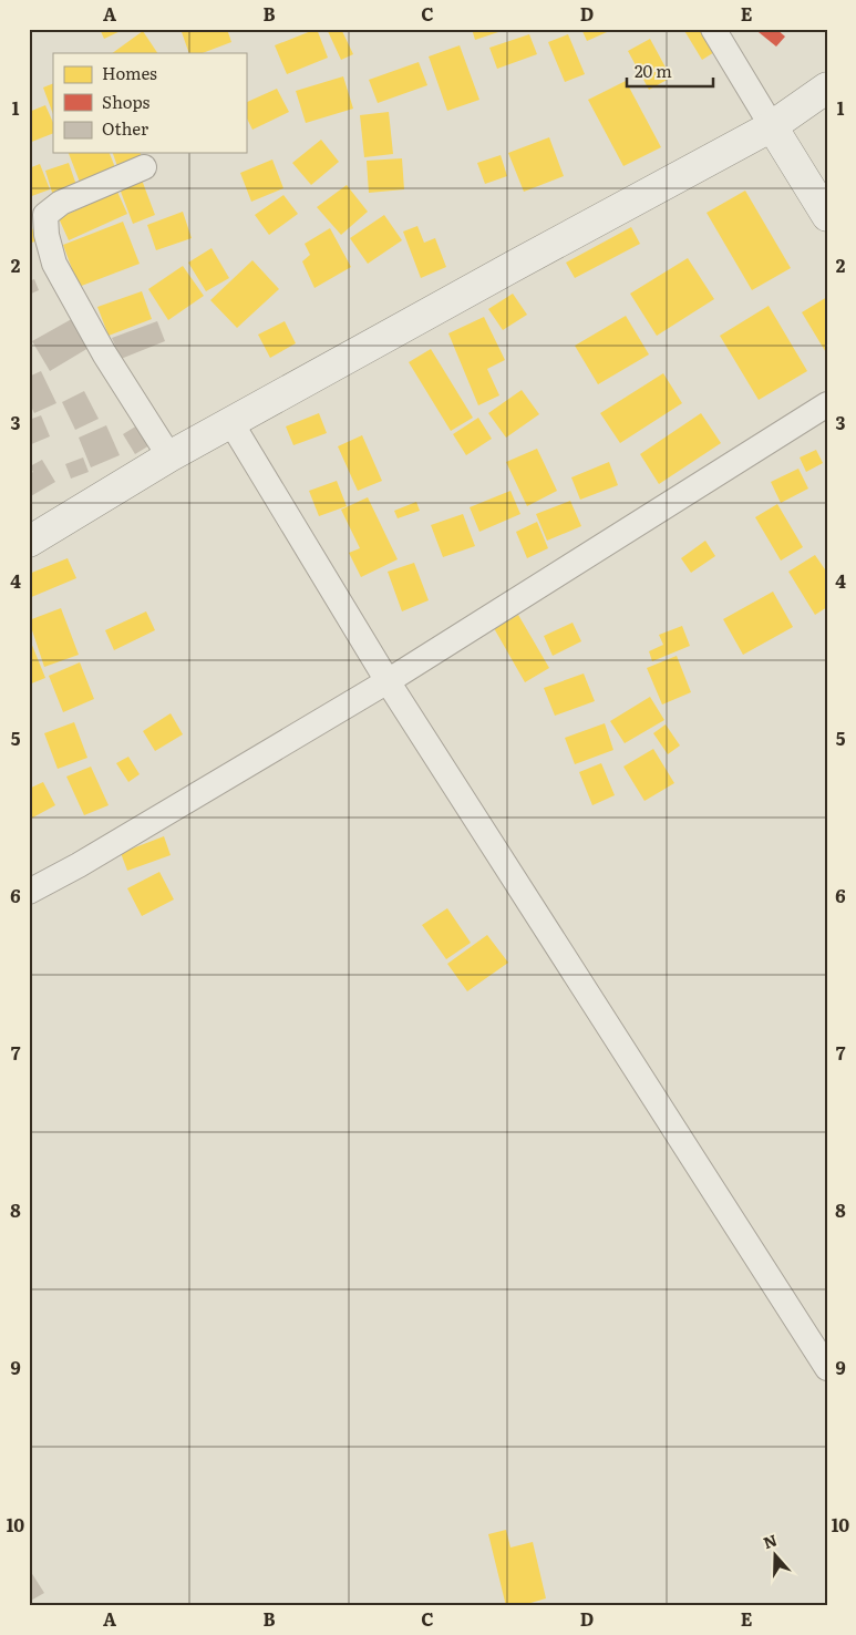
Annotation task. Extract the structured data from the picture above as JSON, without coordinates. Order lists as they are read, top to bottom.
{
  "legend": ["Homes", "Shops", "Other"],
  "scale_bar": "20 m",
  "north": "top",
  "grid": {
    "columns": [
      "A",
      "B",
      "C",
      "D",
      "E"
    ],
    "rows": [
      "1",
      "2",
      "3",
      "4",
      "5",
      "6",
      "7",
      "8",
      "9",
      "10"
    ]
  }
}
